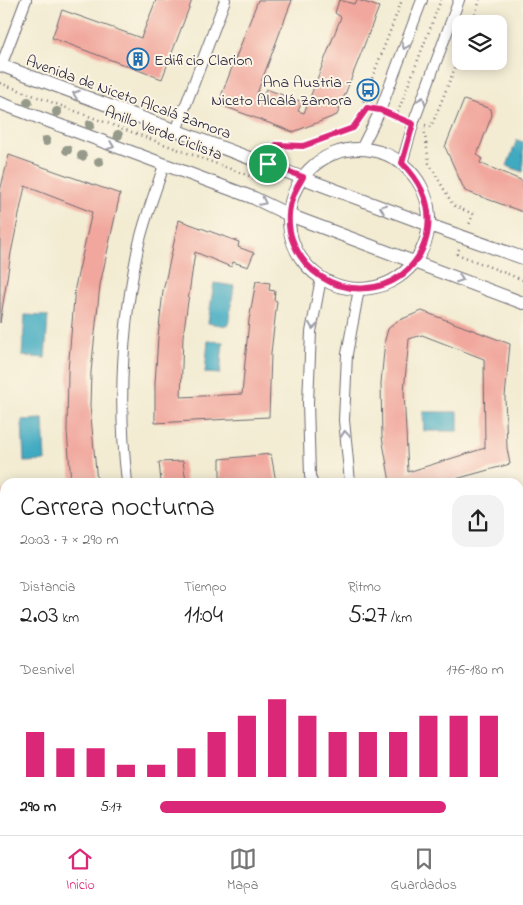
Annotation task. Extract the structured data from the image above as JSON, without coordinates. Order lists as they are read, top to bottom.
{
  "streets": {
    "street": ["Avenida de Niceto Alcalá Zamora"],
    "path": ["Anillo Verde Ciclista"]
  },
  "crossings": [
    ["Avenida de Niceto Alcalá Zamora", "Anillo Verde Ciclista"]
  ],
  "places": {
    "building": ["Edificio Clarion"],
    "bus stop": ["Ana Austria - Niceto Alcalá Zamora"]
  },
  "page": {
    "heading": ["Carrera nocturna", "20:03 · 7 × 290 m"],
    "stats": [
      ["Distancia", "2.03 km"],
      ["Tiempo", "11:04"],
      ["Ritmo", "5:27 /km"]
    ],
    "chart": ["Desnivel", "176–180 m"],
    "list": [
      {
        "name": "290 m",
        "note": "5:17"
      }
    ],
    "tabs": ["Inicio", "Mapa", "Guardados"]
  }
}
